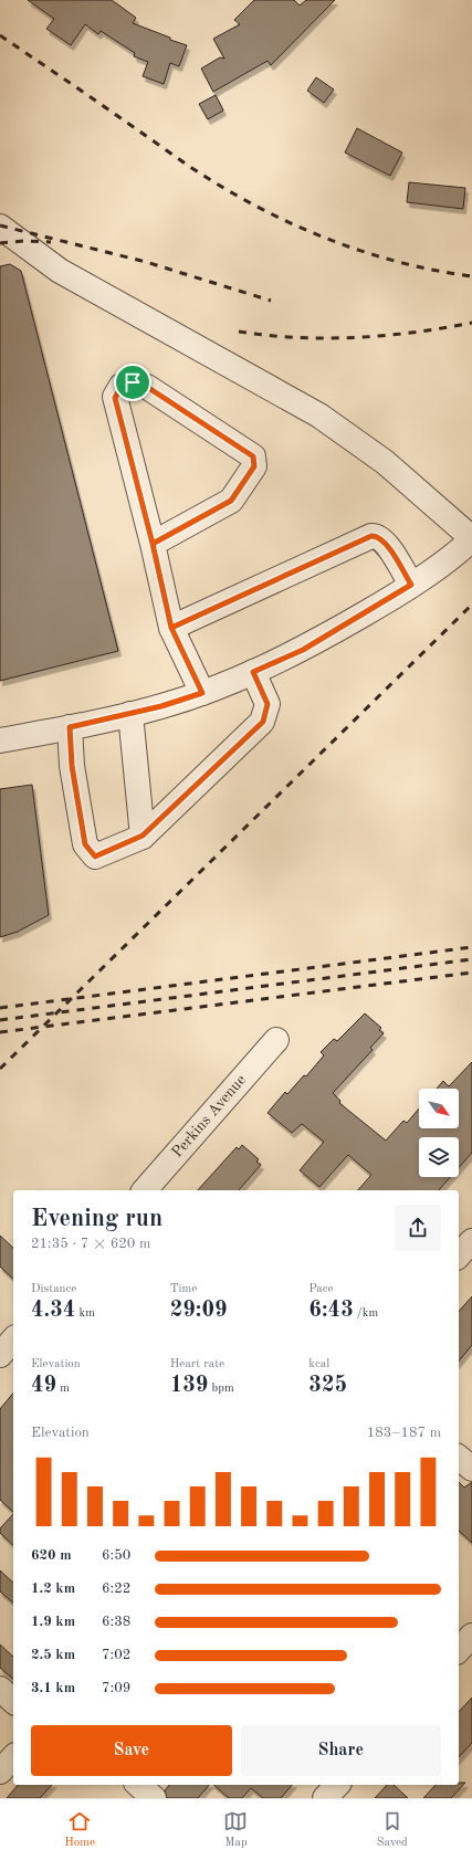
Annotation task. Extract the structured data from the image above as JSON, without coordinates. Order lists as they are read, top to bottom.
{
  "streets": {
    "street": ["Perkins Avenue"]
  },
  "north": "bottom right",
  "page": {
    "heading": ["Evening run", "21:35 · 7 × 620 m"],
    "stats": [
      ["Distance", "4.34 km"],
      ["Time", "29:09"],
      ["Pace", "6:43 /km"],
      ["Elevation", "49 m"],
      ["Heart rate", "139 bpm"],
      ["kcal", "325"]
    ],
    "chart": ["Elevation", "183–187 m"],
    "list": [
      {
        "name": "620 m",
        "note": "6:50"
      },
      {
        "name": "1.2 km",
        "note": "6:22"
      },
      {
        "name": "1.9 km",
        "note": "6:38"
      },
      {
        "name": "2.5 km",
        "note": "7:02"
      },
      {
        "name": "3.1 km",
        "note": "7:09"
      }
    ],
    "buttons": ["Save", "Share"],
    "tabs": ["Home", "Map", "Saved"]
  }
}
